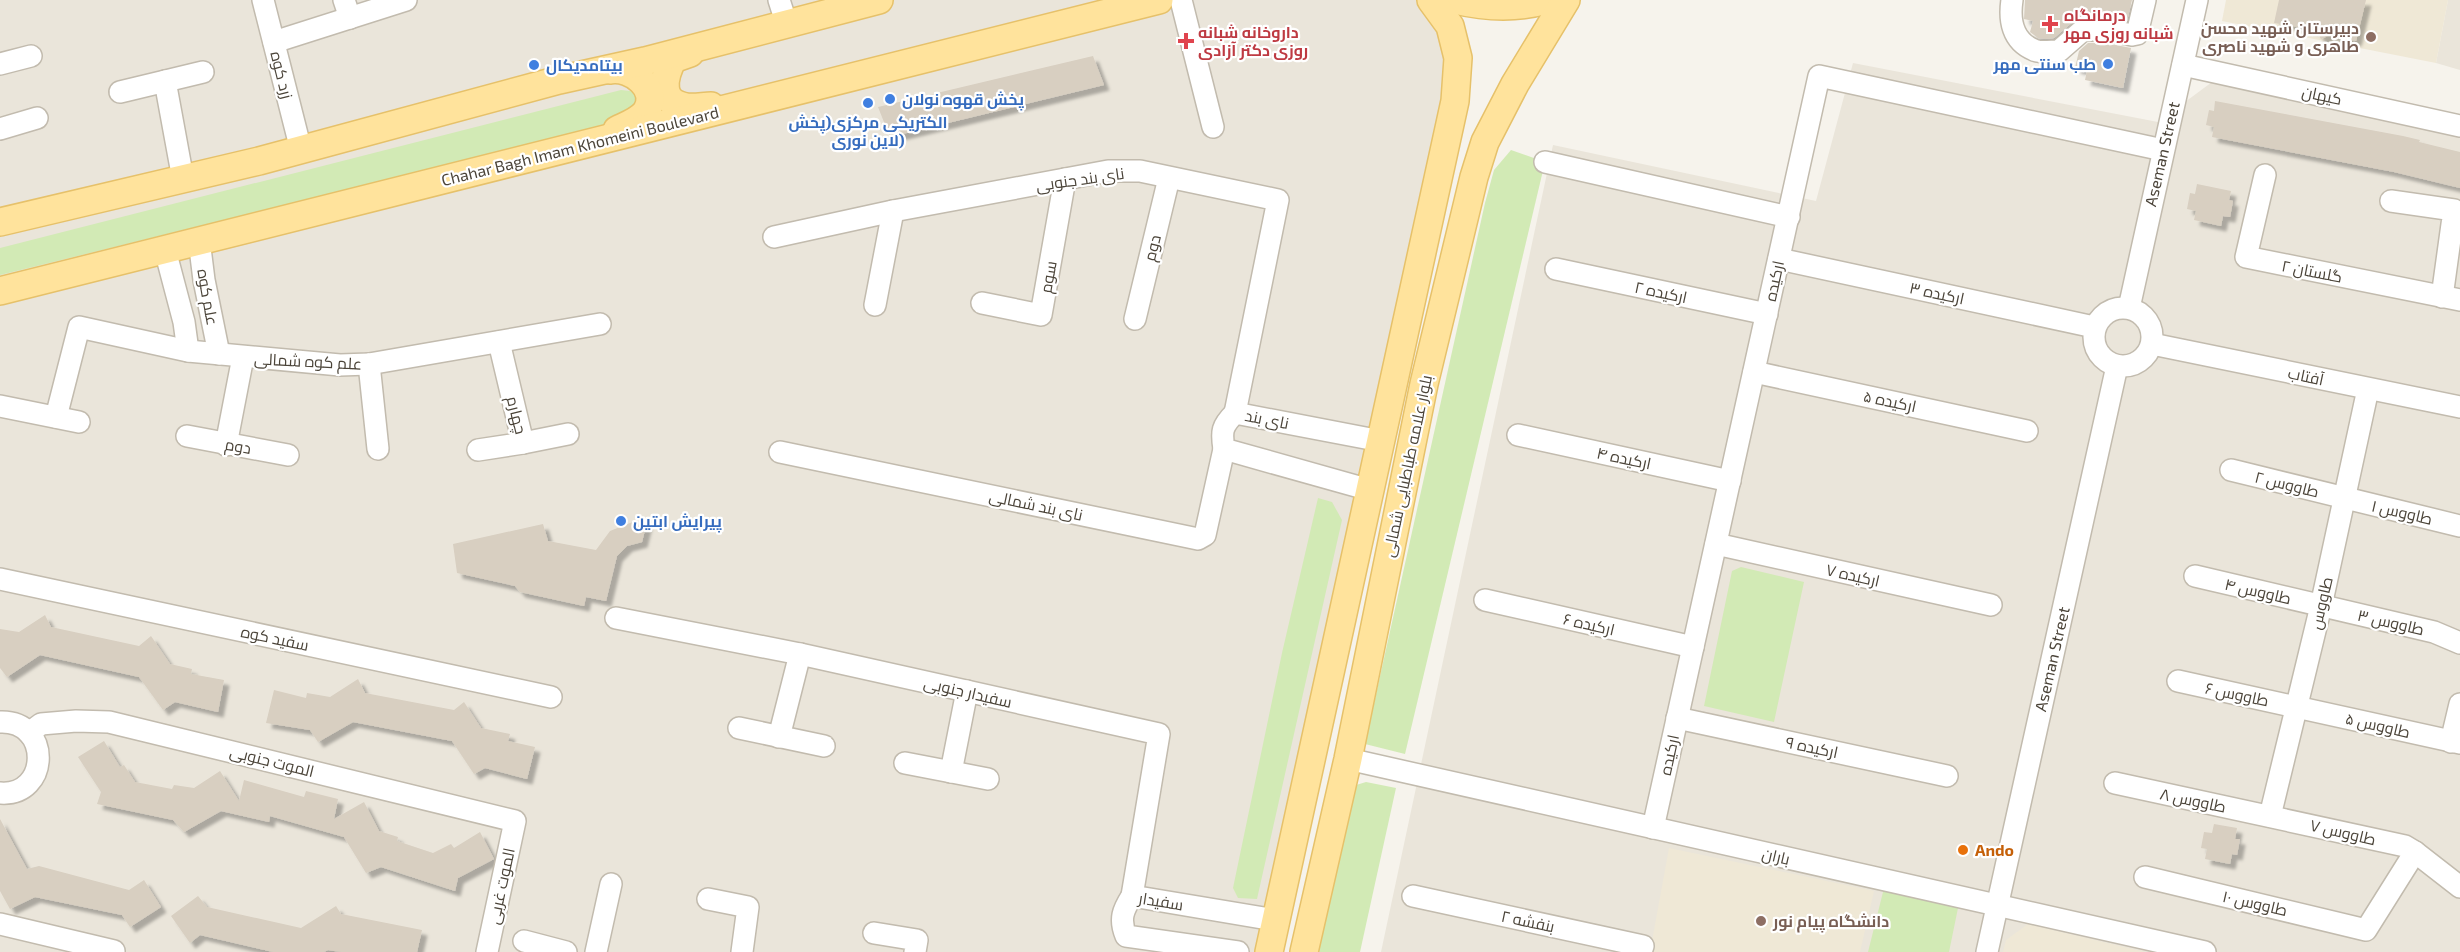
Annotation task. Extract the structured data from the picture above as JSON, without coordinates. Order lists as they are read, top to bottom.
{
  "streets": {
    "main road": ["Chahar Bagh Imam Khomeini Boulevard", "بلوار علامه طباطبایی شمالی"],
    "street": [
      "زرد کوه",
      "کیهان",
      "Aseman Street",
      "نای بند جنوبی",
      "دوم",
      "گلستان ۲",
      "سوم",
      "ارکیده",
      "ارکیده ۲",
      "ارکیده ۳",
      "علم کوه",
      "علم کوه شمالی",
      "آفتاب",
      "ارکیده ۵",
      "چهارم",
      "نای بند",
      "ارکیده ۴",
      "طاووس ۲",
      "نای بند شمالی",
      "طاووس ۱",
      "ارکیده ۷",
      "طاووس ۴",
      "طاووس",
      "طاووس ۳",
      "ارکیده ۶",
      "سفید کوه",
      "سفیدار جنوبی",
      "طاووس ۶",
      "طاووس ۵",
      "ارکیده ۹",
      "الموت جنوبی",
      "طاووس ۸",
      "طاووس ۷",
      "باران",
      "الموت غربی",
      "سفیدار",
      "طاووس ۱۰",
      "بنفشه ۲"
    ]
  },
  "crossings": [
    ["کیهان", "Aseman Street"],
    ["Chahar Bagh Imam Khomeini Boulevard", "علم کوه"],
    ["Aseman Street", "ارکیده"],
    ["Aseman Street", "ارکیده ۳"],
    ["Aseman Street", "آفتاب"],
    ["Aseman Street", "باران"],
    ["نای بند جنوبی", "دوم"],
    ["نای بند جنوبی", "سوم"],
    ["نای بند جنوبی", "نای بند"],
    ["ارکیده", "ارکیده ۲"],
    ["ارکیده", "ارکیده ۳"],
    ["ارکیده", "ارکیده ۵"],
    ["ارکیده", "ارکیده ۴"],
    ["ارکیده", "ارکیده ۷"],
    ["ارکیده", "ارکیده ۶"],
    ["ارکیده", "ارکیده ۹"],
    ["ارکیده", "باران"],
    ["ارکیده ۳", "آفتاب"],
    ["علم کوه", "علم کوه شمالی"],
    ["علم کوه شمالی", "چهارم"],
    ["آفتاب", "طاووس"],
    ["نای بند", "بلوار علامه طباطبایی شمالی"],
    ["نای بند", "نای بند شمالی"],
    ["بلوار علامه طباطبایی شمالی", "باران"],
    ["بلوار علامه طباطبایی شمالی", "سفیدار"],
    ["طاووس ۲", "طاووس ۱"],
    ["طاووس ۲", "طاووس"],
    ["طاووس ۱", "طاووس"],
    ["طاووس ۴", "طاووس"],
    ["طاووس ۴", "طاووس ۳"],
    ["طاووس", "طاووس ۳"],
    ["طاووس", "طاووس ۶"],
    ["طاووس", "طاووس ۵"],
    ["طاووس", "طاووس ۸"],
    ["طاووس", "طاووس ۷"],
    ["سفیدار جنوبی", "سفیدار"],
    ["طاووس ۶", "طاووس ۵"],
    ["الموت جنوبی", "الموت غربی"],
    ["طاووس ۸", "طاووس ۷"],
    ["طاووس ۷", "طاووس ۱۰"]
  ],
  "places": {
    "health": ["درمانگاه شبانه روزی مهر", "داروخانه شبانه روزی دکتر آزادی"],
    "other": [
      "دبیرستان شهید محسن طاهری و شهید ناصری",
      "طب سنتی مهر",
      "بیتامدیکال",
      "پخش قهوه نولان",
      "الکتریکی مرکزی(پخش لاین نوری)",
      "پیرایش ابتین",
      "Ando",
      "دانشگاه پیام نور"
    ]
  }
}
